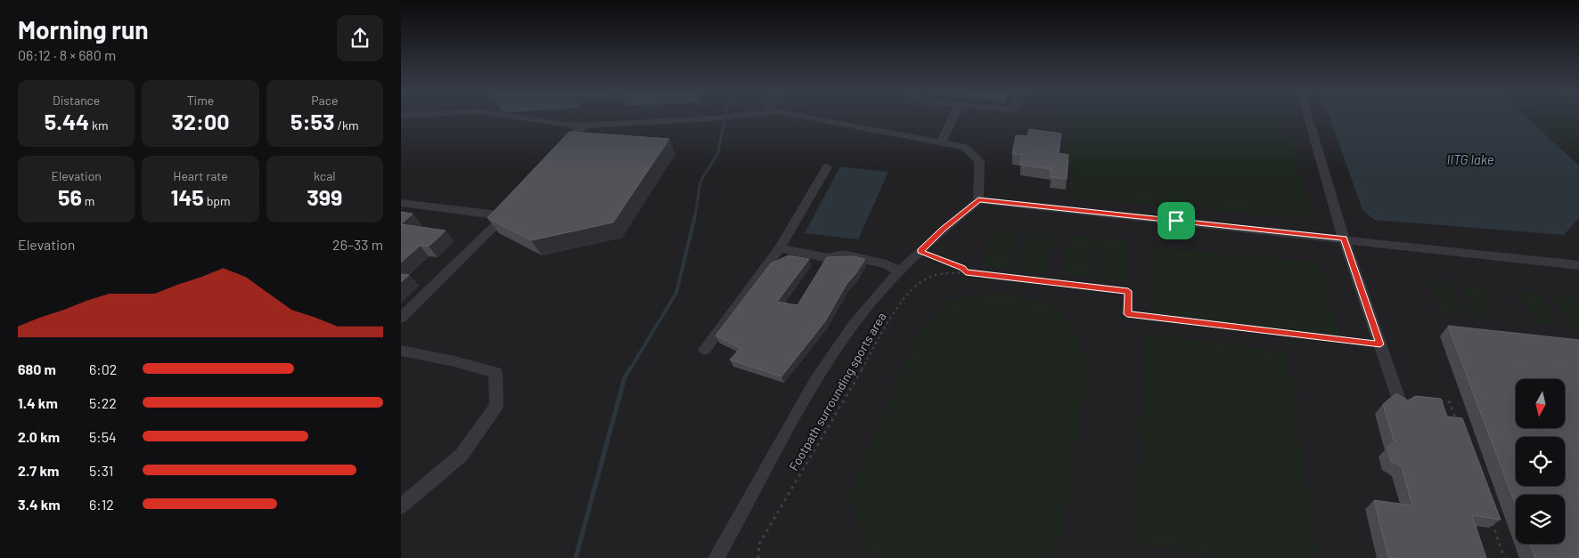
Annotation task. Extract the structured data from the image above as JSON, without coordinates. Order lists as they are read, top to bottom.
{
  "streets": {
    "path": ["Footpath surrounding sports area"]
  },
  "water": ["IITG lake"],
  "north": "bottom",
  "page": {
    "heading": ["Morning run", "06:12 · 8 × 680 m"],
    "stats": [
      ["Distance", "5.44 km"],
      ["Time", "32:00"],
      ["Pace", "5:53 /km"],
      ["Elevation", "56 m"],
      ["Heart rate", "145 bpm"],
      ["kcal", "399"]
    ],
    "chart": ["Elevation", "26–33 m"],
    "list": [
      {
        "name": "680 m",
        "note": "6:02"
      },
      {
        "name": "1.4 km",
        "note": "5:22"
      },
      {
        "name": "2.0 km",
        "note": "5:54"
      },
      {
        "name": "2.7 km",
        "note": "5:31"
      },
      {
        "name": "3.4 km",
        "note": "6:12"
      }
    ]
  }
}
